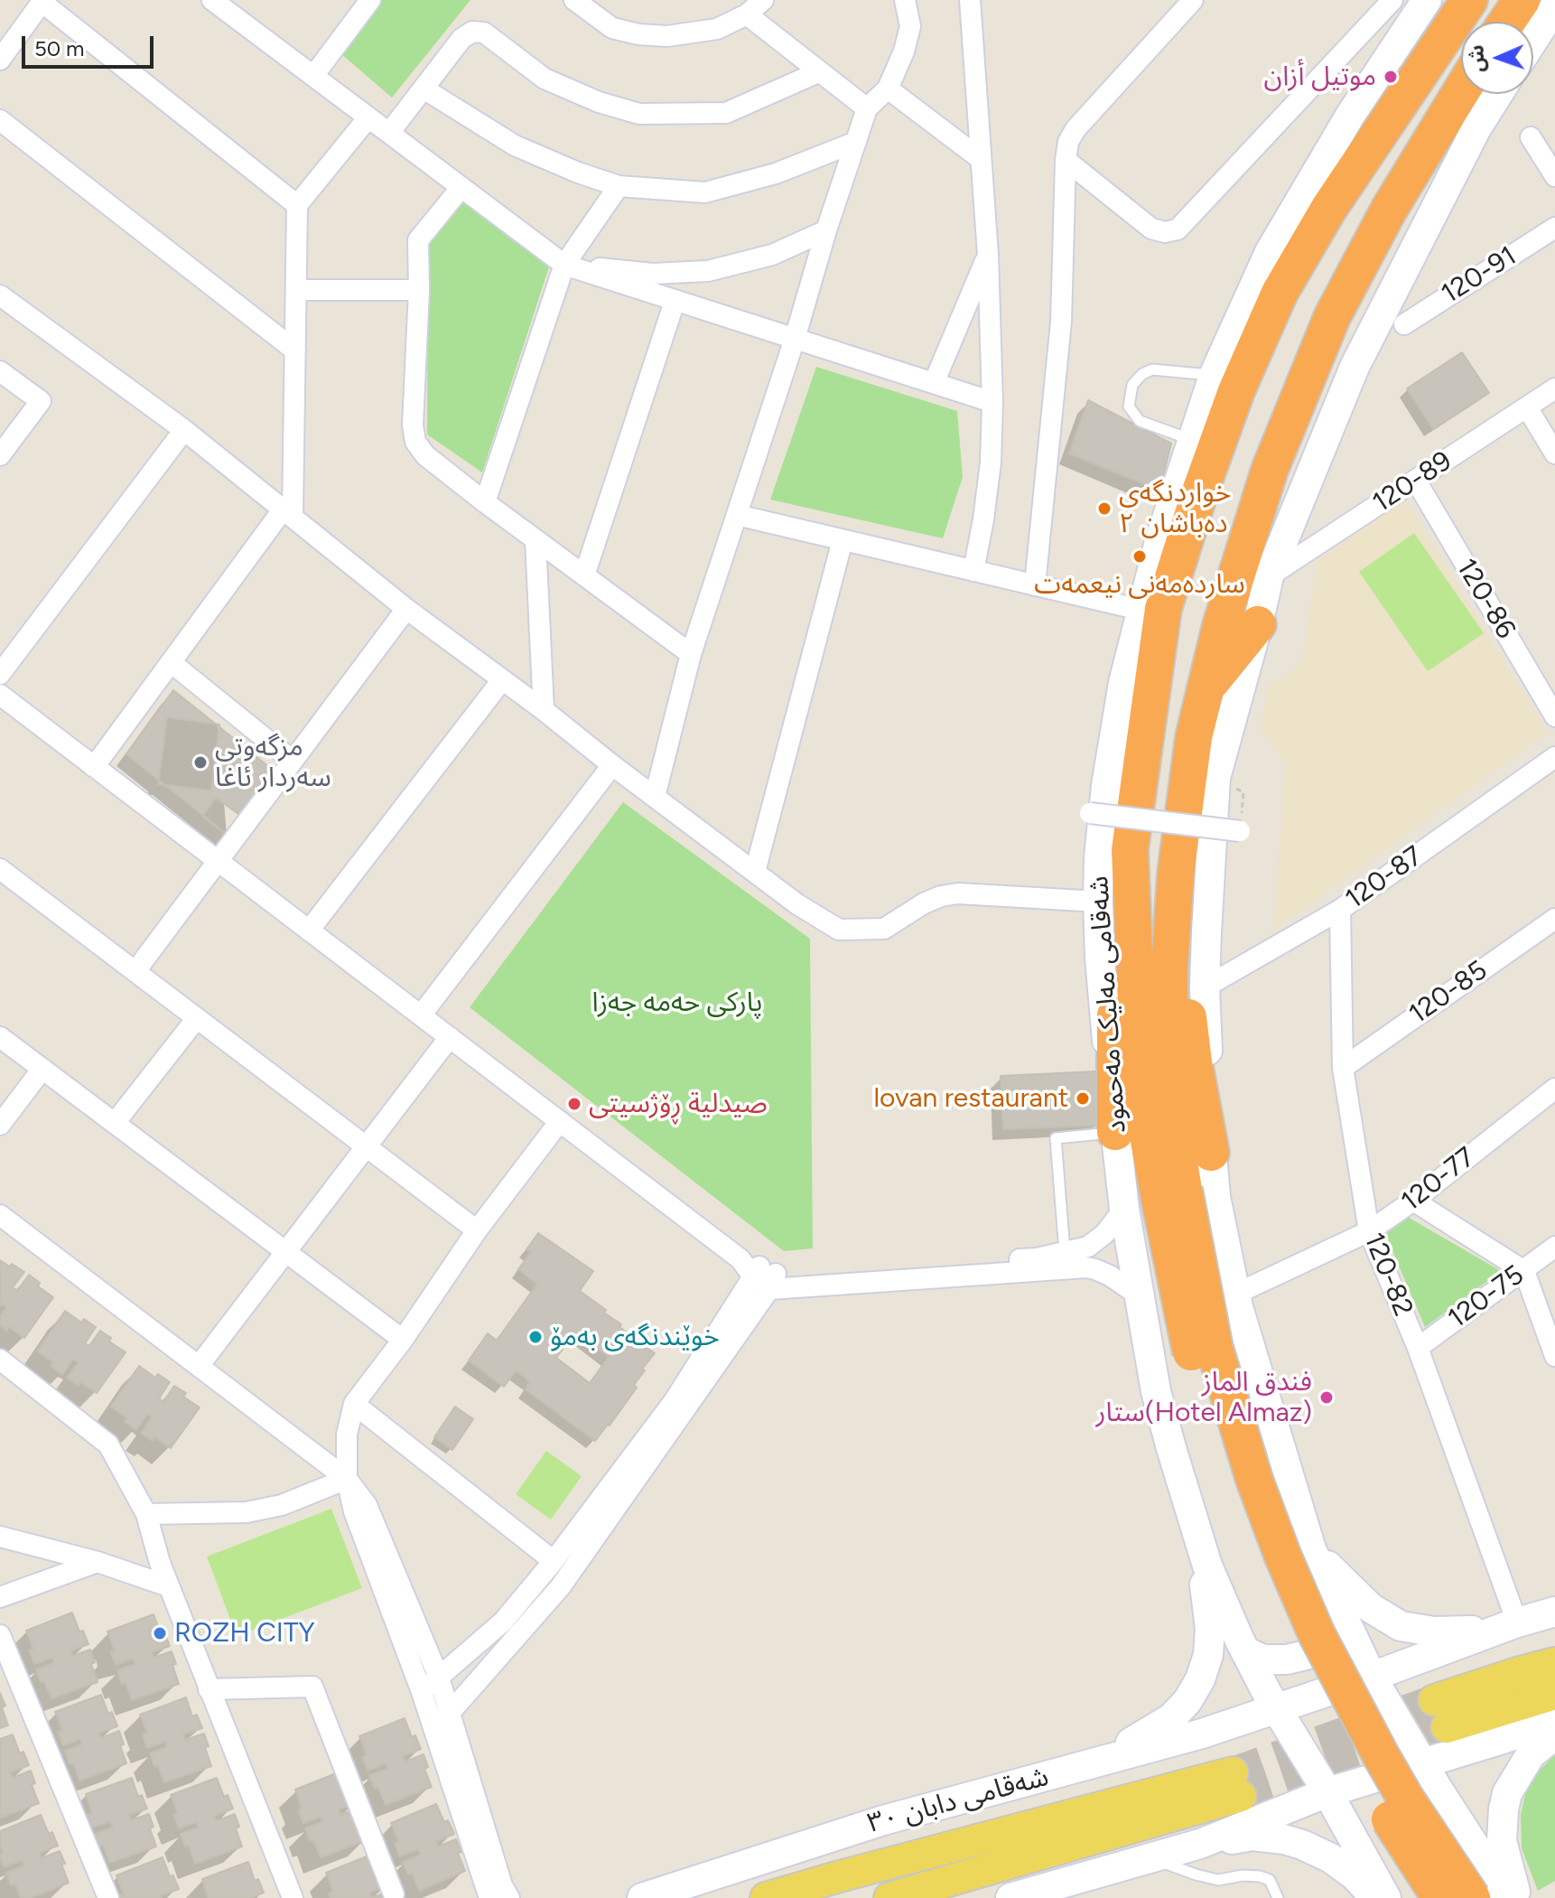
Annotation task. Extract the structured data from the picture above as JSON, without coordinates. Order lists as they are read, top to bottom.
{
  "streets": {
    "main road": ["شەقامی مەلیک مەحمود", "شەقامی دابان ٣٠"],
    "street": [
      "120-91",
      "120-89",
      "120-86",
      "120-87",
      "120-85",
      "120-77",
      "120-82",
      "120-75"
    ]
  },
  "crossings": [
    ["120-89", "120-86"],
    ["120-87", "120-82"],
    ["120-85", "120-82"],
    ["شەقامی مەلیک مەحمود", "شەقامی دابان ٣٠"],
    ["120-77", "120-82"],
    ["120-82", "120-75"],
    ["120-82", "شەقامی دابان ٣٠"]
  ],
  "parks": ["پارکی حەمە جەزا"],
  "places": [
    "موتيل أزان",
    "خواردنگەی دەباشان ٢",
    "ساردەمەنی نیعمەت",
    "مزگەوتی سەردار ئاغا",
    "lovan restaurant",
    "صيدلية ڕۆژسیتی",
    "خوێندنگەی بەمۆ",
    "فندق الماز ستار(Hotel Almaz)",
    "ROZH CITY"
  ],
  "scale_bar": "50 m",
  "north": "left"
}
